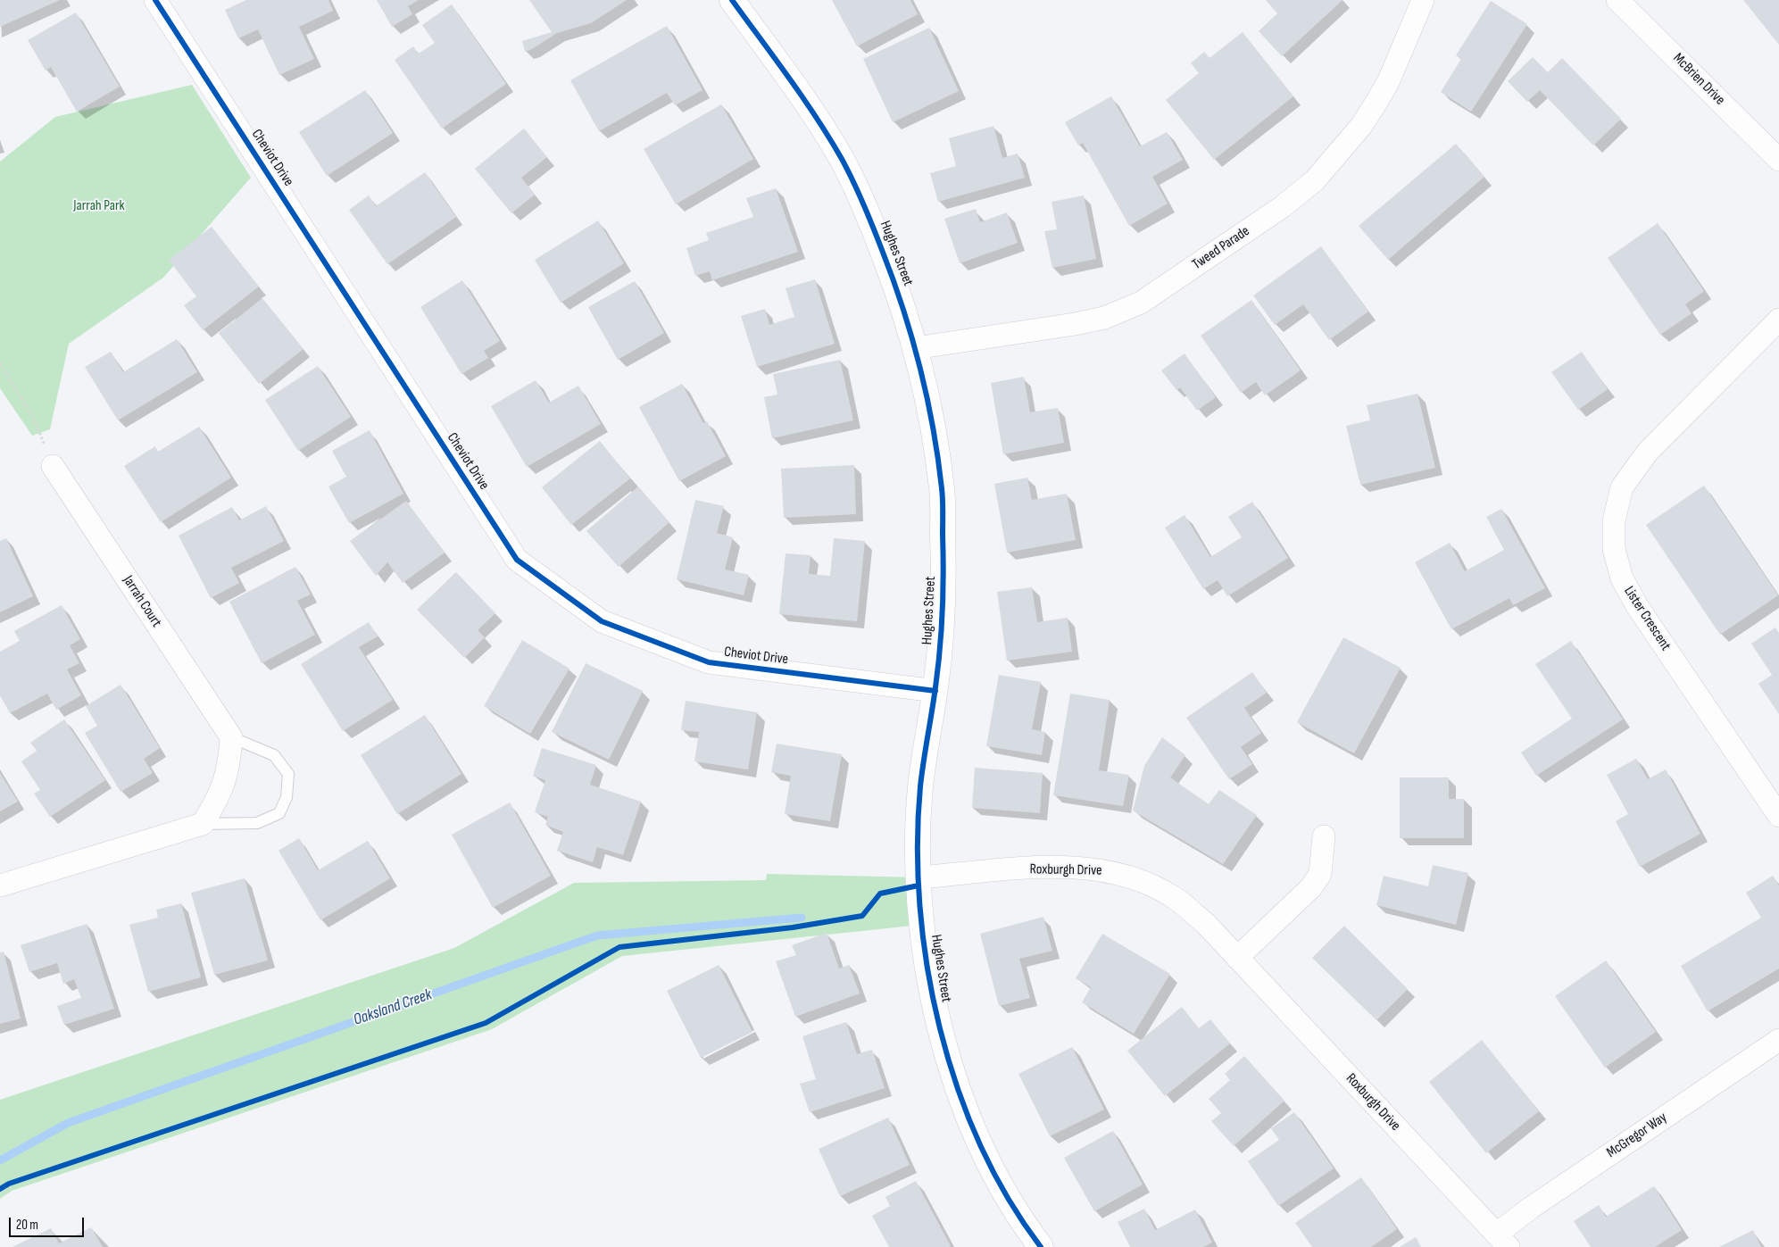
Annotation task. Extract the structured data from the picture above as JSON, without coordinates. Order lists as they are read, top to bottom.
{
  "streets": {
    "street": [
      "McBrien Drive",
      "Cheviot Drive",
      "Tweed Parade",
      "Hughes Street",
      "Jarrah Court",
      "Lister Crescent",
      "Roxburgh Drive",
      "McGregor Way"
    ]
  },
  "crossings": [
    ["Cheviot Drive", "Hughes Street"],
    ["Tweed Parade", "Hughes Street"],
    ["Hughes Street", "Roxburgh Drive"],
    ["Roxburgh Drive", "McGregor Way"]
  ],
  "water": ["Oaksland Creek"],
  "parks": ["Jarrah Park"],
  "scale_bar": "20 m"
}
